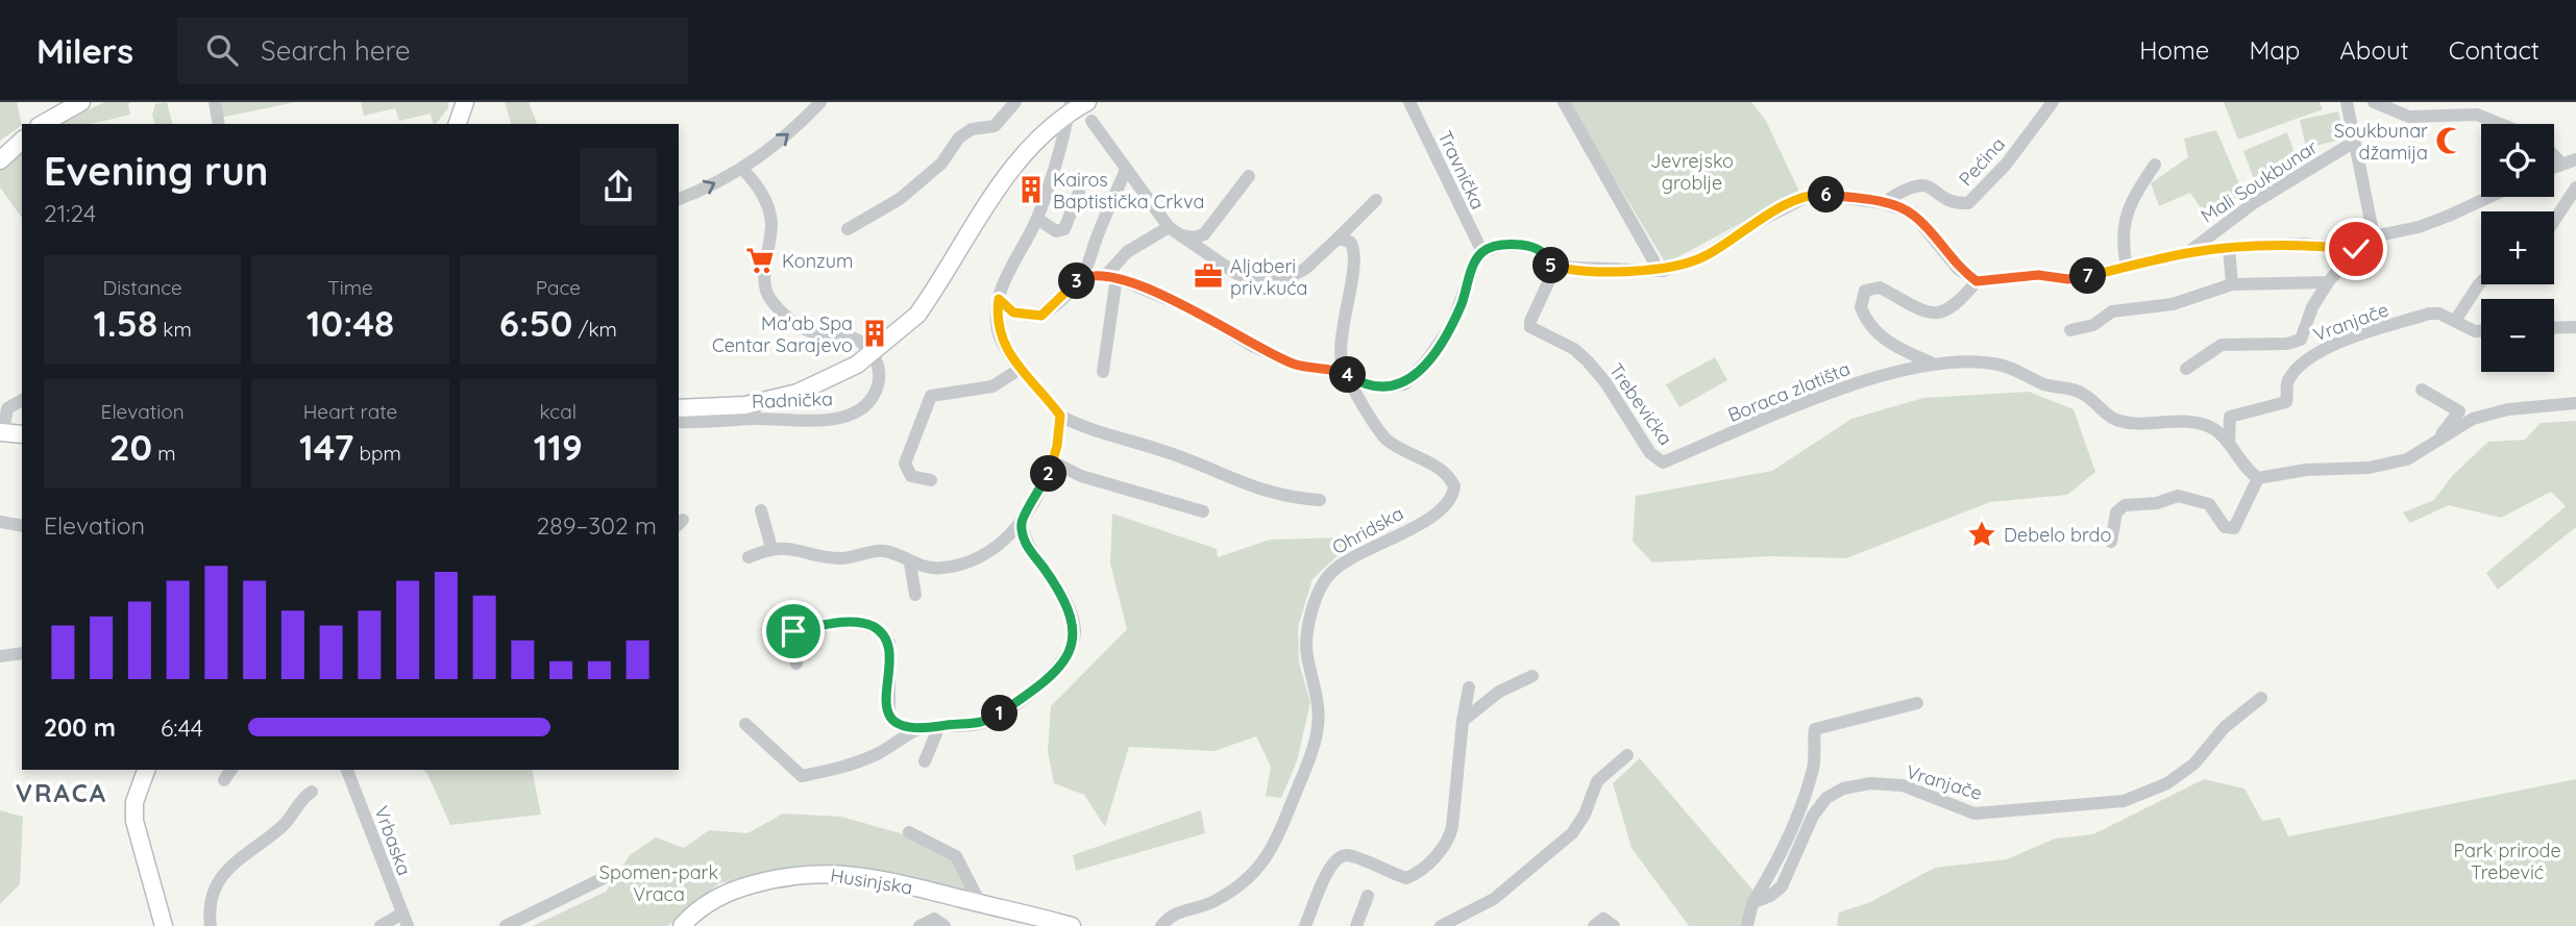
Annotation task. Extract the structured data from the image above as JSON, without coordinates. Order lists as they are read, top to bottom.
{
  "streets": {
    "main road": ["Husinjska"],
    "street": [
      "Pećina",
      "Travnička",
      "Mali Soukbunar",
      "Vranjače",
      "Boraca zlatišta",
      "Radnička",
      "Trebevićka",
      "Ohridska",
      "Vrbaska"
    ]
  },
  "crossings": [
    ["Vranjače", "Boraca zlatišta"],
    ["Boraca zlatišta", "Trebevićka"]
  ],
  "districts": ["VRACA"],
  "parks": ["Jevrejsko groblje", "Park prirode Trebević", "Spomen-park Vraca"],
  "places": {
    "mosque": ["Soukbunar džamija"],
    "building": ["Kairos Baptistička Crkva", "Ma'ab Spa Centar Sarajevo"],
    "supermarket": ["Konzum"],
    "office": ["Aljaberi priv.kuća"],
    "place": ["Debelo brdo"]
  },
  "page": {
    "header": "Milers",
    "search": "Search here",
    "nav": [
      "Home",
      "Map",
      "About",
      "Contact"
    ],
    "map_buttons": ["+", "−"],
    "heading": ["Evening run", "21:24"],
    "pins": [
      "6",
      "5",
      "7",
      "3",
      "4",
      "2",
      "1"
    ],
    "stats": [
      ["Distance", "1.58 km"],
      ["Time", "10:48"],
      ["Pace", "6:50 /km"],
      ["Elevation", "20 m"],
      ["Heart rate", "147 bpm"],
      ["kcal", "119"]
    ],
    "chart": ["Elevation", "289–302 m"],
    "list": [
      {
        "name": "200 m",
        "note": "6:44"
      }
    ]
  }
}
